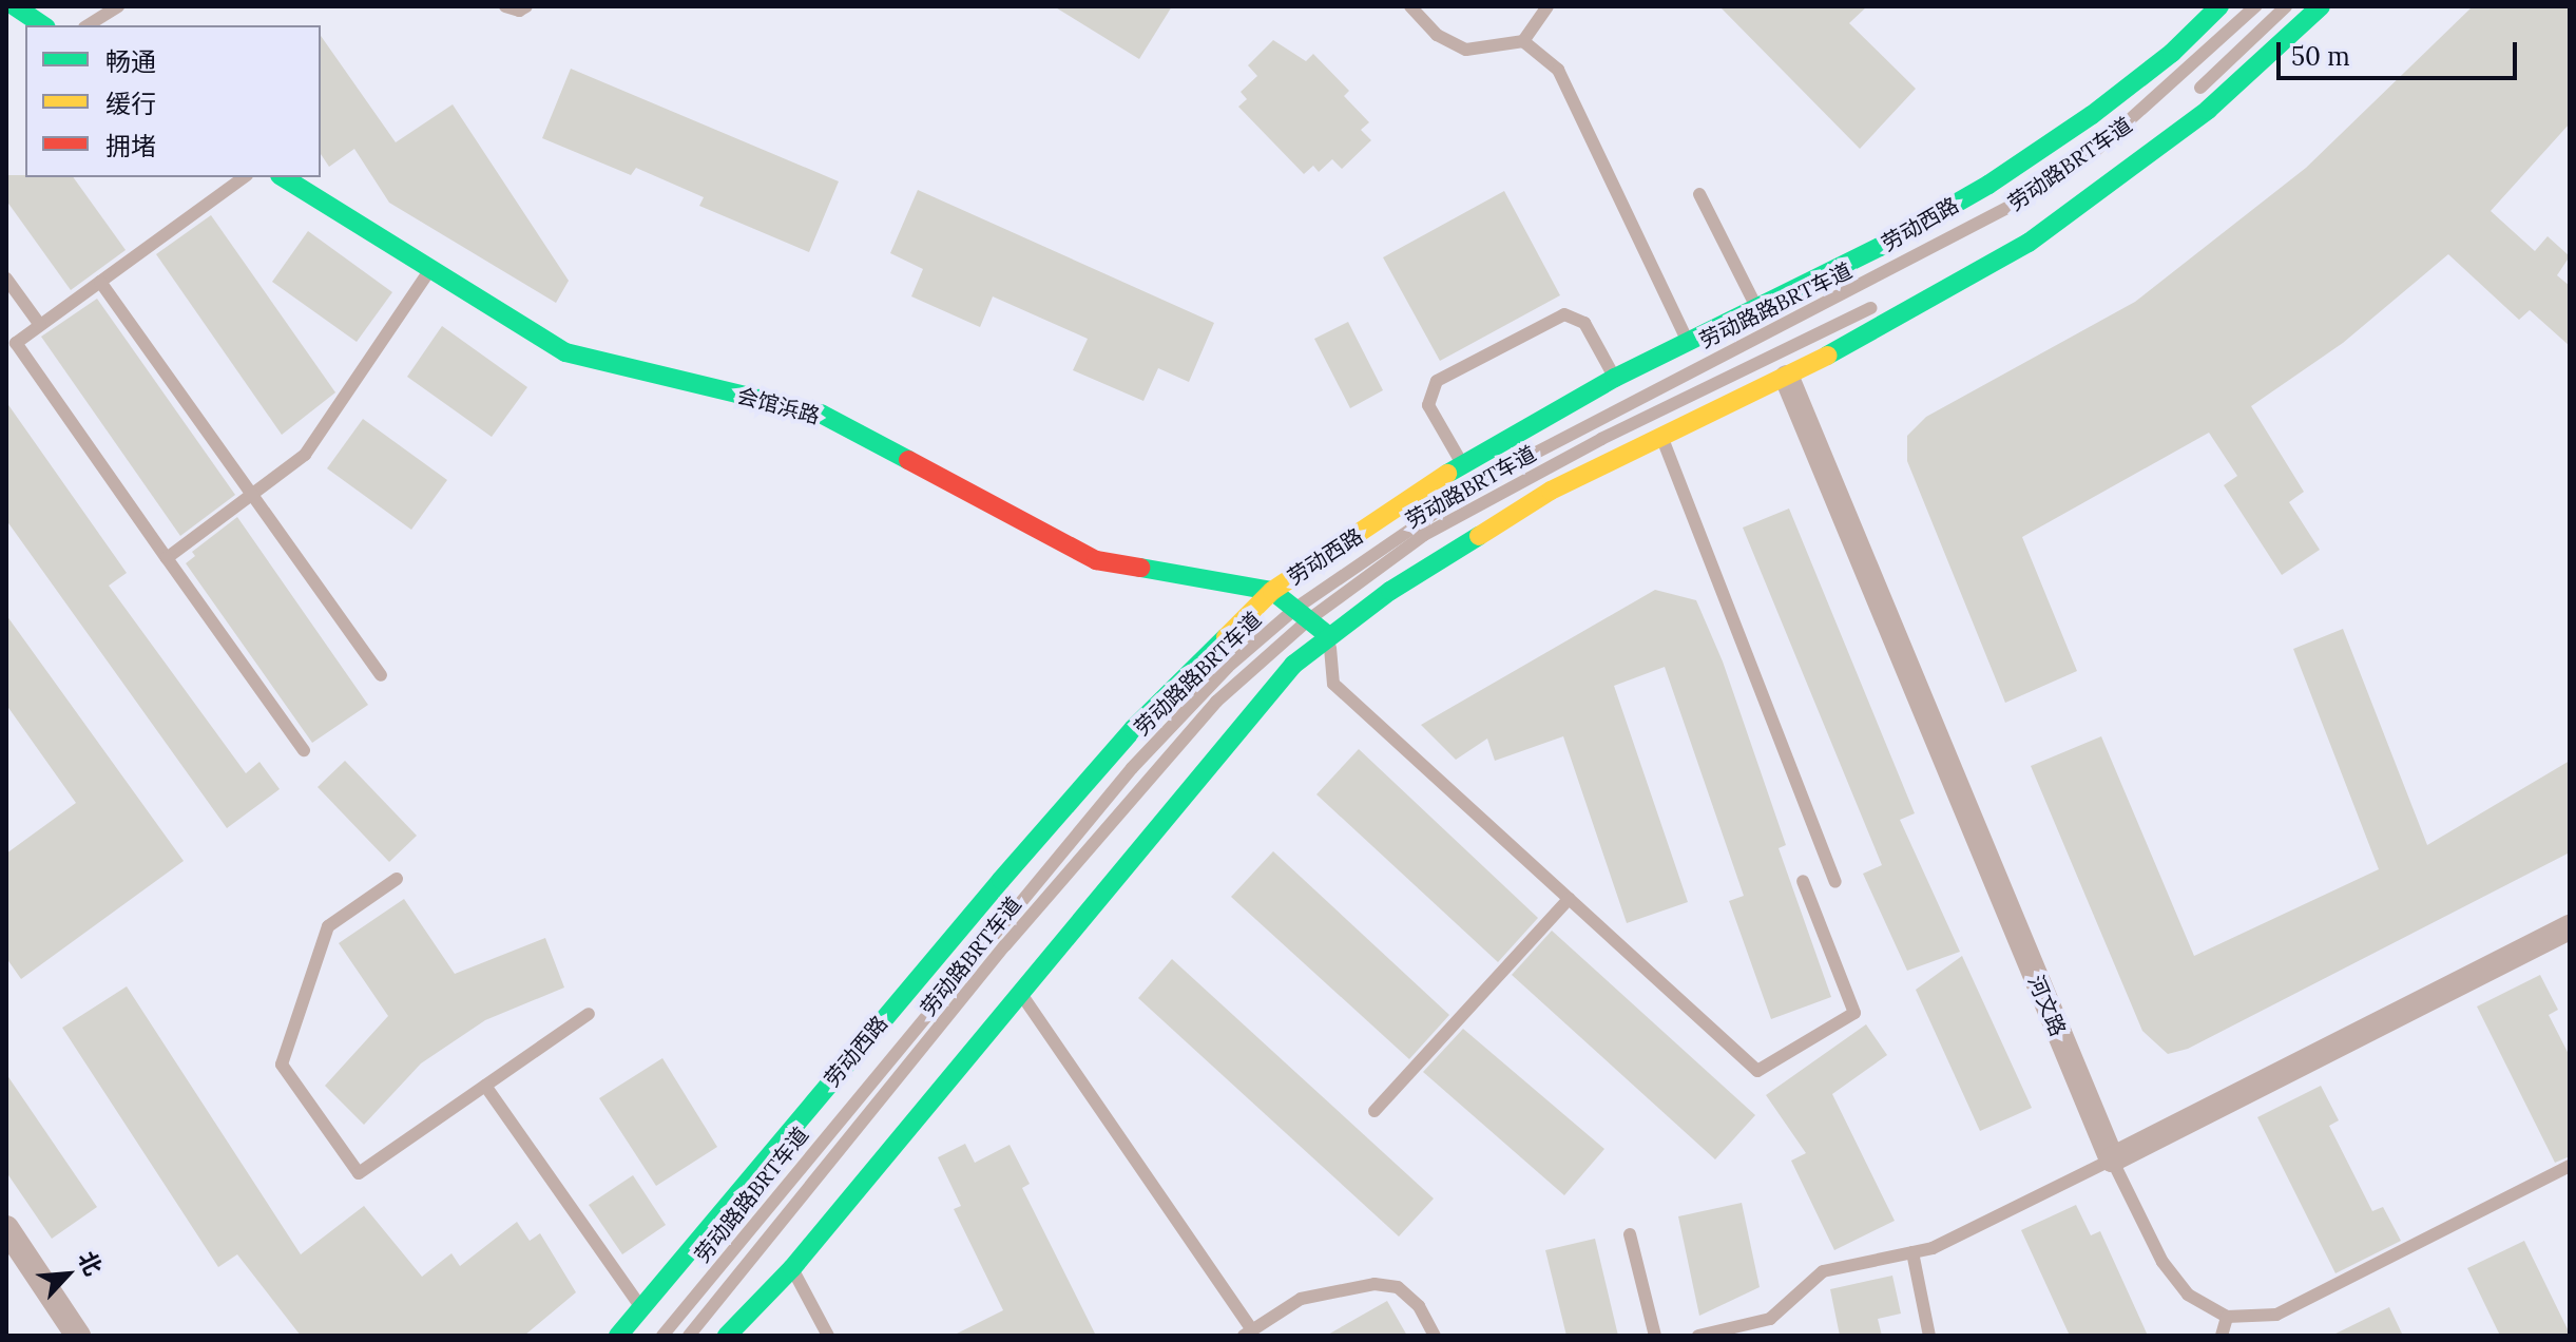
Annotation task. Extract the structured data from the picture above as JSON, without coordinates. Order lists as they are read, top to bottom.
{
  "streets": {
    "main road": ["劳动西路", "会馆浜路"],
    "street": ["河文路"],
    "lane": ["劳动路BRT车道", "劳动路路BRT车道"]
  },
  "crossings": [
    ["劳动路BRT车道", "劳动路路BRT车道"],
    ["劳动路BRT车道", "会馆浜路"],
    ["劳动西路", "会馆浜路"],
    ["劳动路路BRT车道", "会馆浜路"]
  ],
  "legend": ["畅通", "缓行", "拥堵"],
  "scale_bar": "50 m",
  "north": "top right"
}
